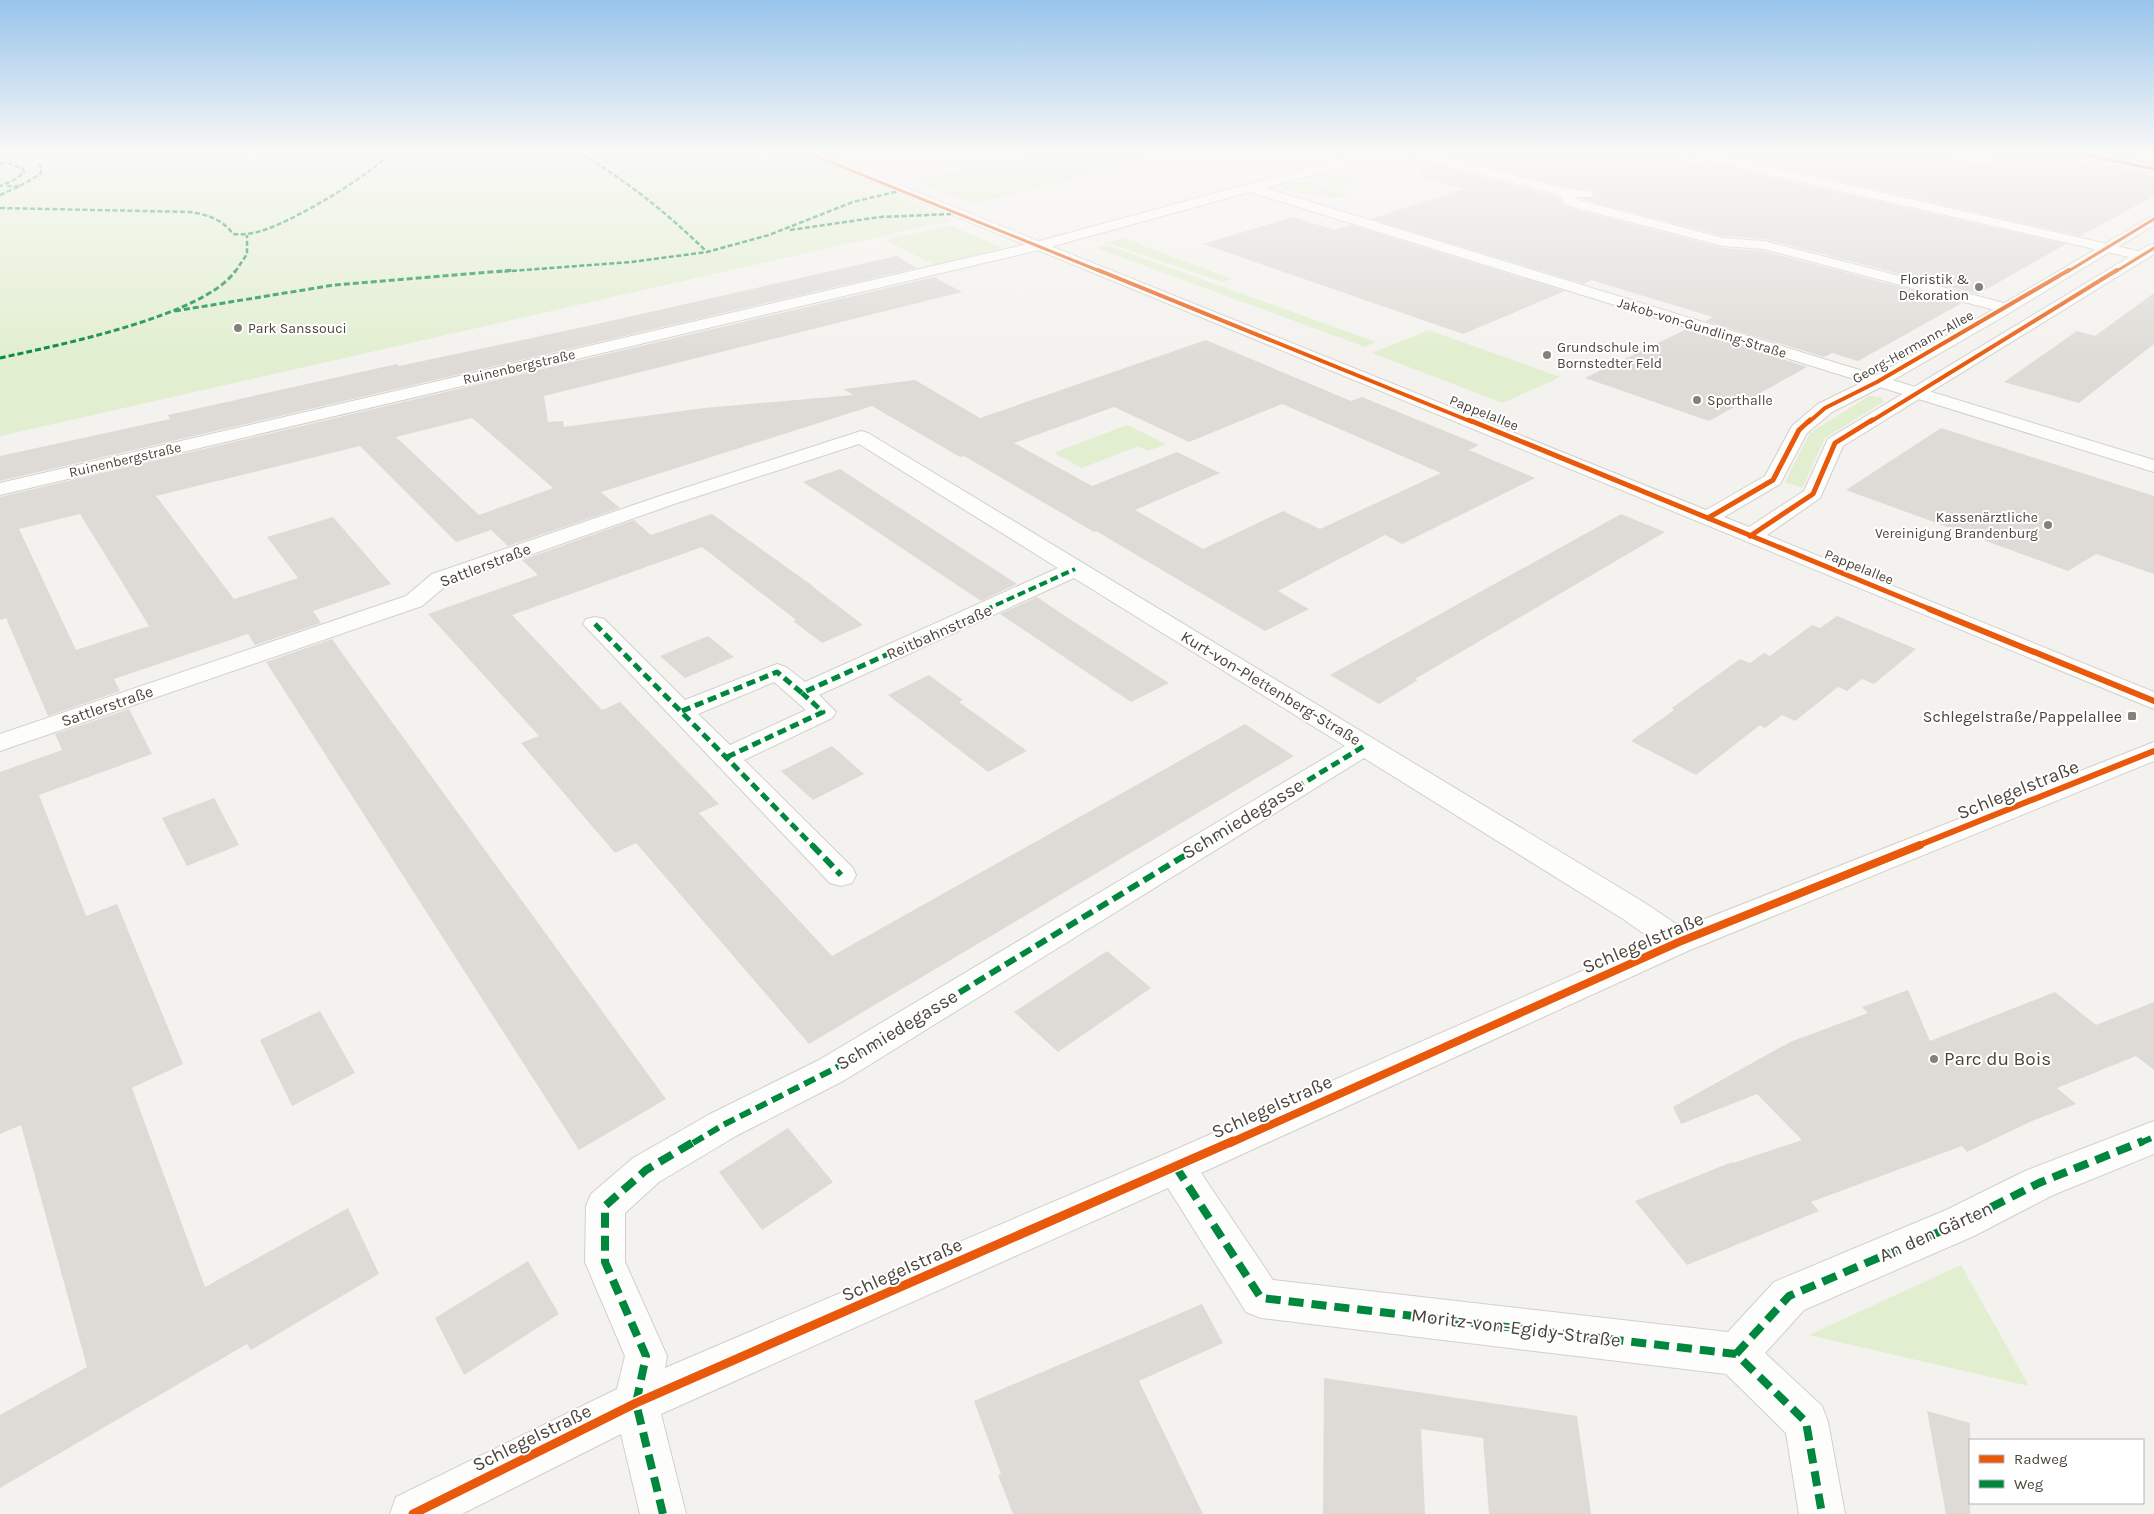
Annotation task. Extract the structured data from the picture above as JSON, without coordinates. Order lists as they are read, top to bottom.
{
  "streets": {
    "street": [
      "Jakob-von-Gundling-Straße",
      "Georg-Hermann-Allee",
      "Ruinenbergstraße",
      "Pappelallee",
      "Sattlerstraße",
      "Reitbahnstraße",
      "Kurt-von-Plettenberg-Straße",
      "Schlegelstraße",
      "Schmiedegasse",
      "An den Gärten",
      "Moritz-von-Egidy-Straße"
    ]
  },
  "crossings": [
    ["Jakob-von-Gundling-Straße", "Georg-Hermann-Allee"],
    ["Georg-Hermann-Allee", "Pappelallee"],
    ["Ruinenbergstraße", "Pappelallee"],
    ["Sattlerstraße", "Kurt-von-Plettenberg-Straße"],
    ["Reitbahnstraße", "Kurt-von-Plettenberg-Straße"],
    ["Kurt-von-Plettenberg-Straße", "Schlegelstraße"],
    ["Kurt-von-Plettenberg-Straße", "Schmiedegasse"],
    ["Schlegelstraße", "Schmiedegasse"],
    ["Schlegelstraße", "Moritz-von-Egidy-Straße"],
    ["An den Gärten", "Moritz-von-Egidy-Straße"]
  ],
  "places": {
    "other": [
      "Floristik & Dekoration",
      "Park Sanssouci",
      "Grundschule im Bornstedter Feld",
      "Sporthalle",
      "Kassenärztliche Vereinigung Brandenburg",
      "Parc du Bois"
    ],
    "transit": ["Schlegelstraße/Pappelallee"]
  },
  "legend": ["Radweg", "Weg"]
}
